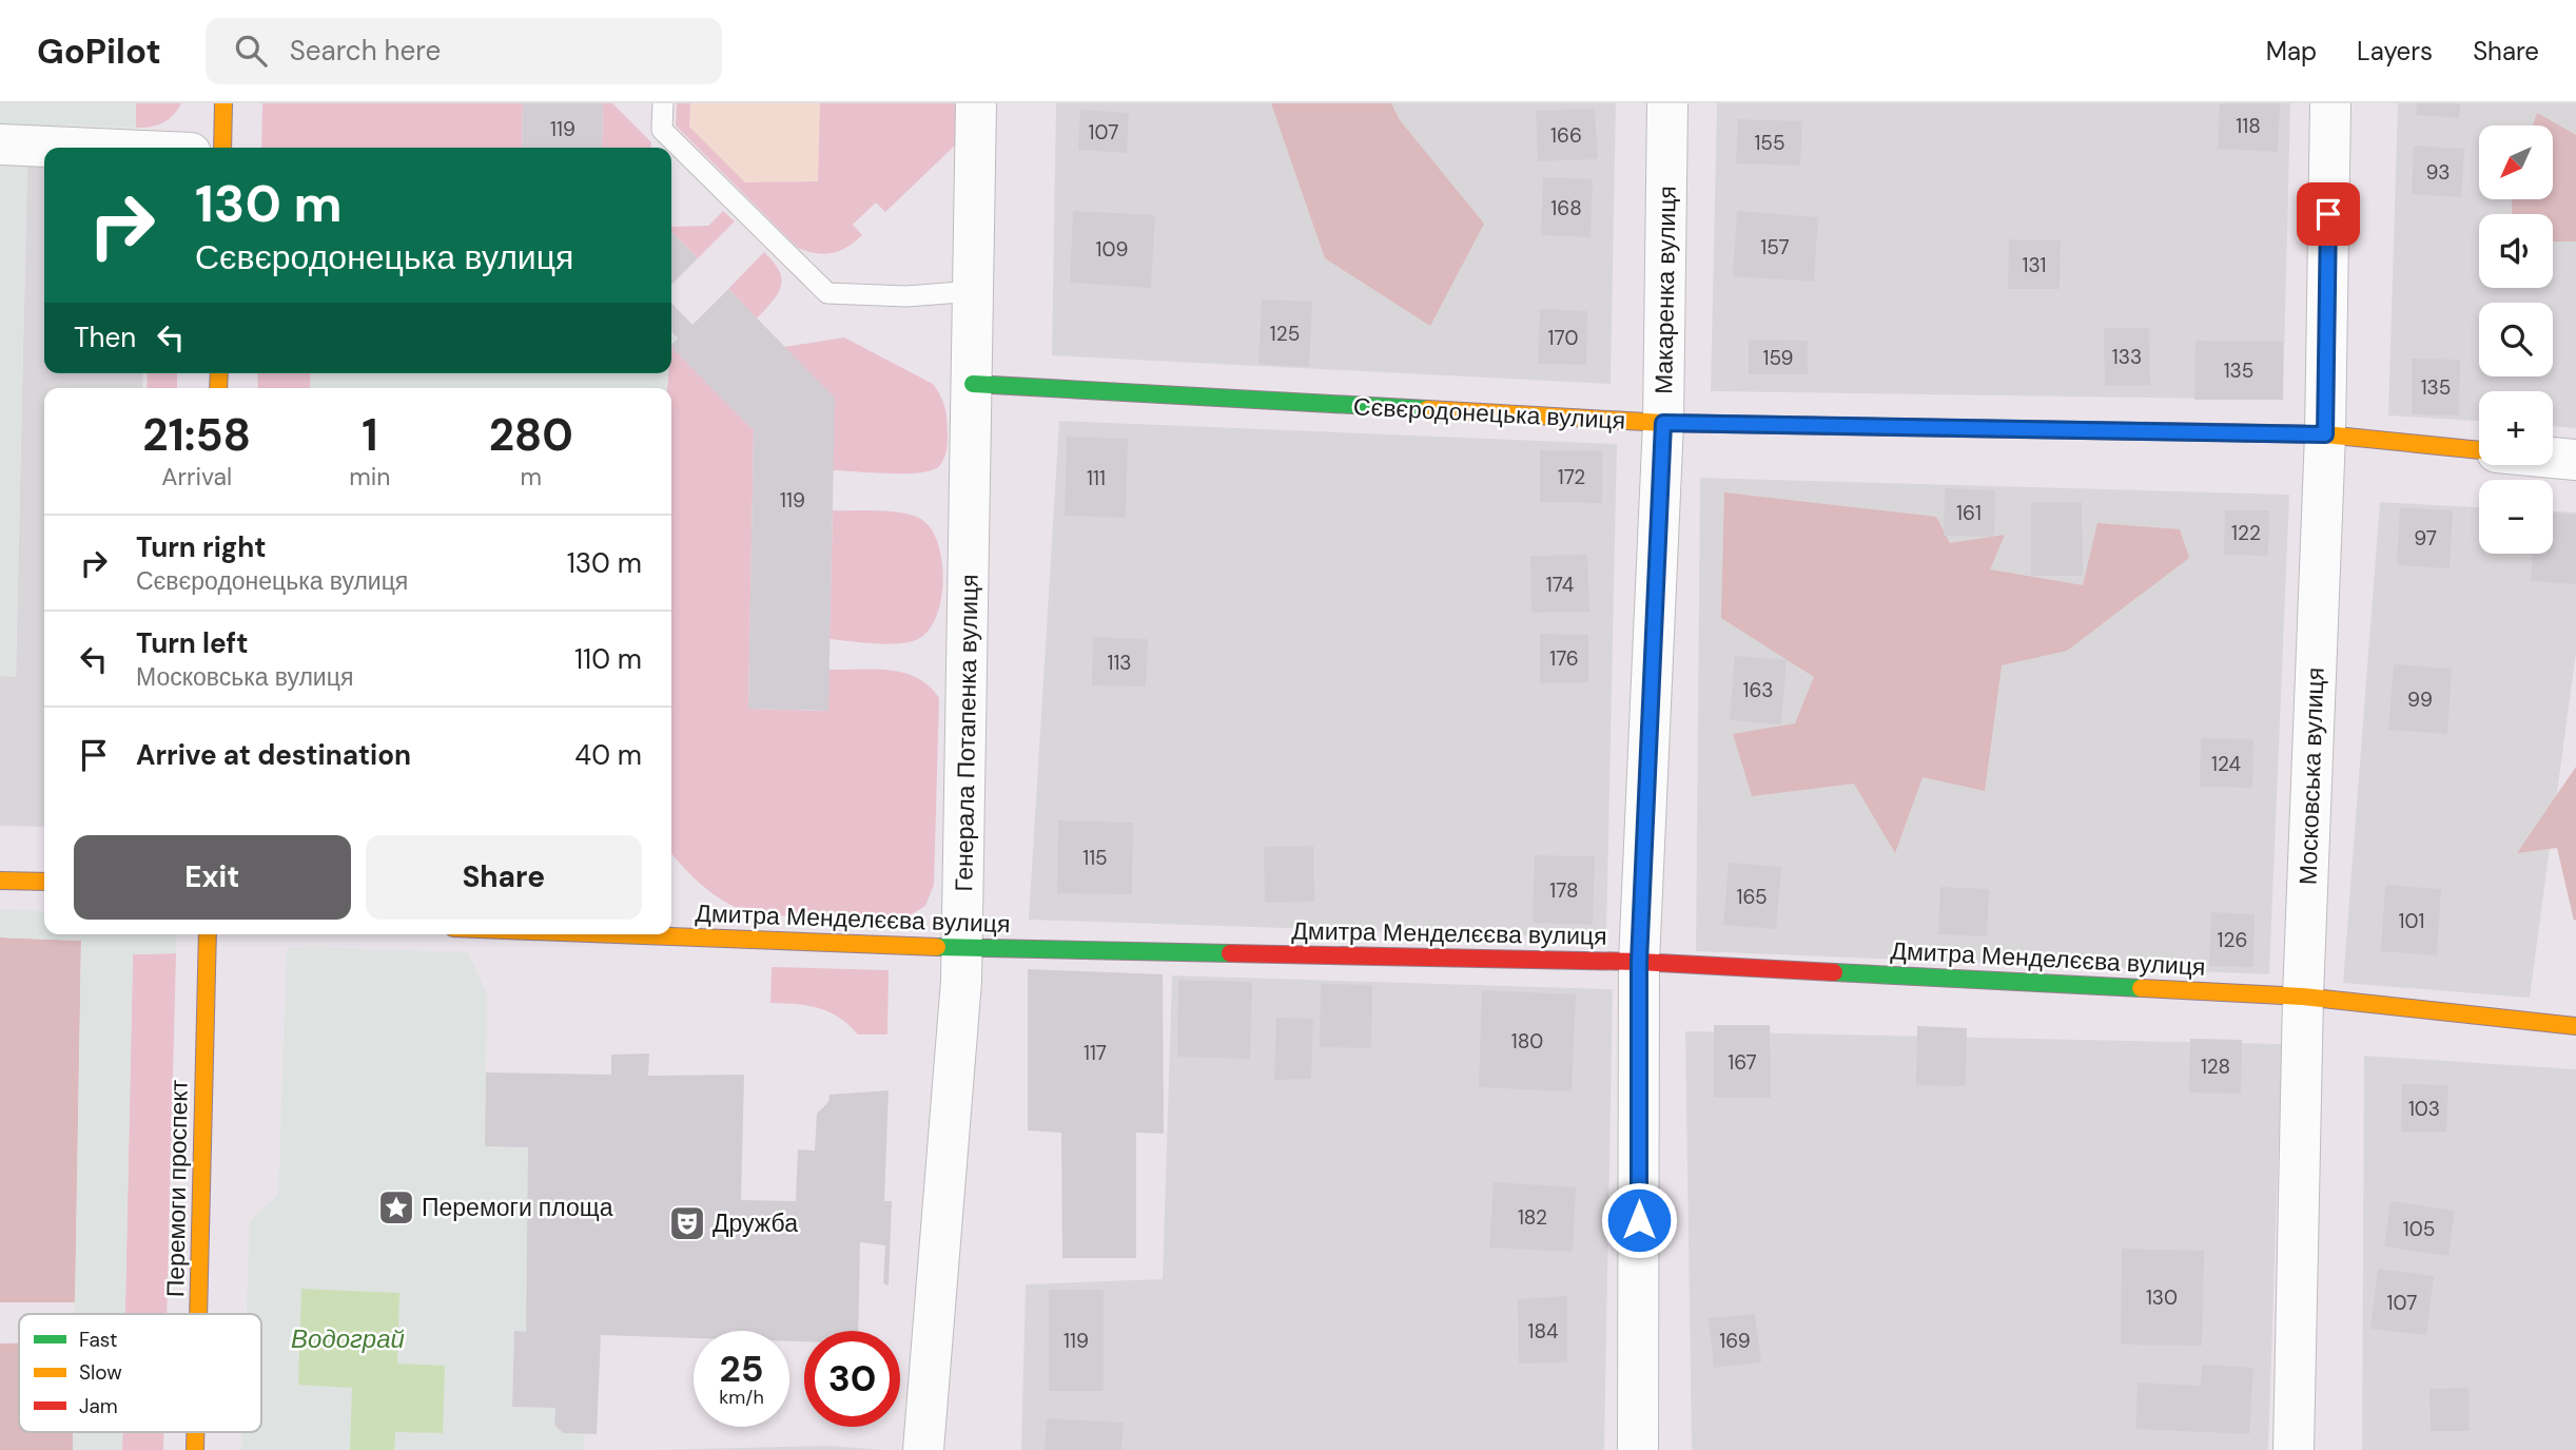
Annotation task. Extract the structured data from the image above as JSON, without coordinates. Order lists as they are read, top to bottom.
{
  "streets": {
    "street": [
      "Макаренка вулиця",
      "Сєвєродонецька вулиця",
      "Генерала Потапенка вулиця",
      "Московська вулиця",
      "Дмитра Менделєєва вулиця",
      "Перемоги проспект"
    ]
  },
  "crossings": [
    ["Макаренка вулиця", "Сєвєродонецька вулиця"],
    ["Макаренка вулиця", "Дмитра Менделєєва вулиця"],
    ["Сєвєродонецька вулиця", "Генерала Потапенка вулиця"],
    ["Сєвєродонецька вулиця", "Московська вулиця"],
    ["Генерала Потапенка вулиця", "Дмитра Менделєєва вулиця"],
    ["Московська вулиця", "Дмитра Менделєєва вулиця"]
  ],
  "water": ["Водограй"],
  "places": {
    "place": ["Перемоги площа"],
    "theatre": ["Дружба"]
  },
  "house_numbers": [
    "118",
    "119",
    "107",
    "166",
    "155",
    "93",
    "168",
    "157",
    "109",
    "131",
    "125",
    "170",
    "133",
    "159",
    "135",
    "135",
    "172",
    "111",
    "119",
    "161",
    "122",
    "97",
    "174",
    "176",
    "113",
    "163",
    "99",
    "124",
    "115",
    "178",
    "165",
    "101",
    "126",
    "180",
    "117",
    "167",
    "128",
    "103",
    "182",
    "105",
    "130",
    "107",
    "184",
    "119",
    "169"
  ],
  "legend": ["Fast", "Slow", "Jam"],
  "north": "bottom left",
  "page": {
    "header": "GoPilot",
    "search": "Search here",
    "nav": ["Map", "Layers", "Share"],
    "map_buttons": ["+", "−"],
    "turn": ["130 m", "Сєвєродонецька вулиця"],
    "then": "Then",
    "eta": [
      "21:58",
      "Arrival",
      "1",
      "min",
      "280",
      "m"
    ],
    "list": [
      {
        "name": "Turn right",
        "note": "Сєвєродонецька вулиця",
        "value": "130 m"
      },
      {
        "name": "Turn left",
        "note": "Московська вулиця",
        "value": "110 m"
      },
      {
        "name": "Arrive at destination",
        "value": "40 m"
      }
    ],
    "buttons": ["Exit", "Share"],
    "speed": "25 km/h",
    "limit": "30"
  }
}
